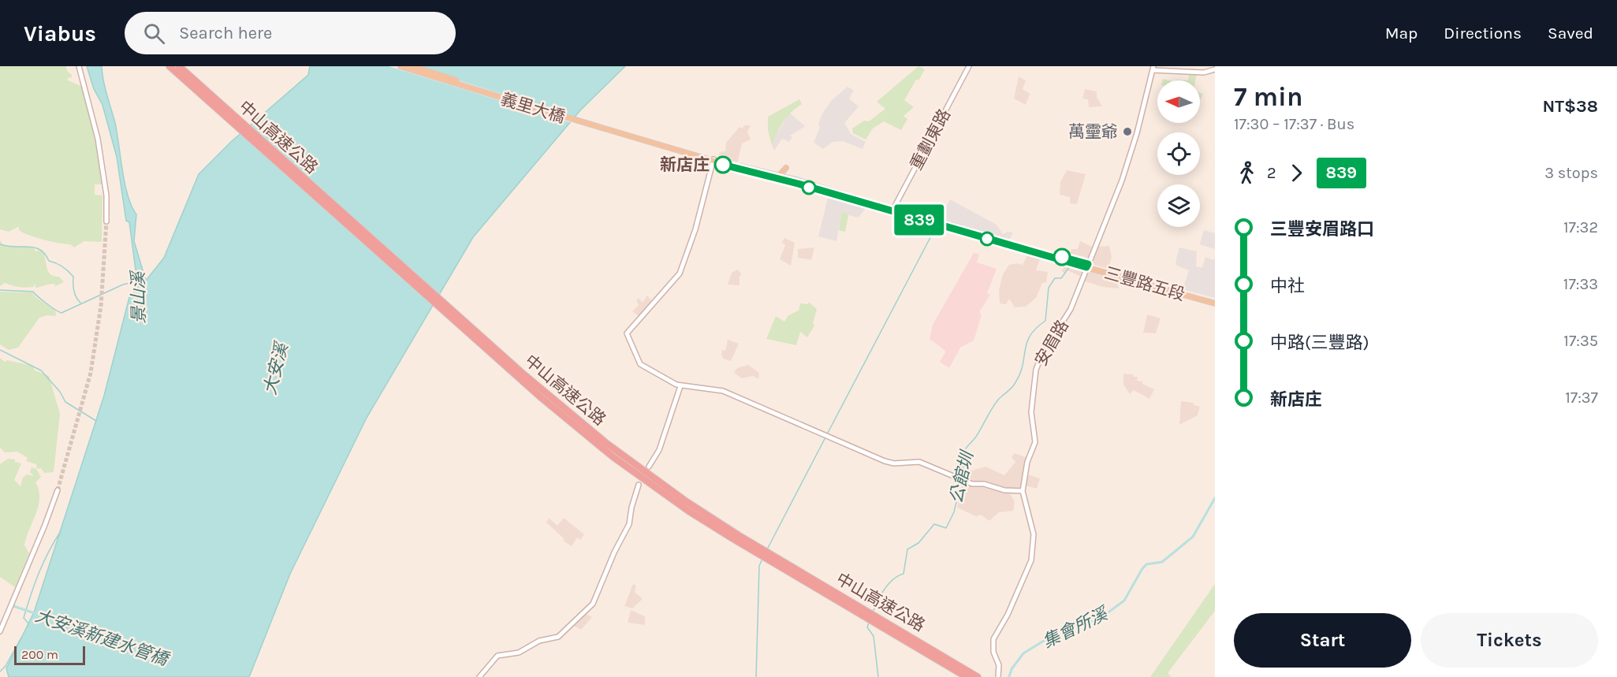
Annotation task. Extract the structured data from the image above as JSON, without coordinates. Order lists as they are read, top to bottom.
{
  "streets": {
    "highway": ["中山高速公路"],
    "main road": ["義里大橋", "三豐路五段"],
    "street": ["重劃東路", "安眉路"]
  },
  "crossings": [
    ["義里大橋", "三豐路五段"],
    ["重劃東路", "三豐路五段"],
    ["三豐路五段", "安眉路"]
  ],
  "water": [
    "景山溪",
    "大安溪",
    "公館圳",
    "集會所溪",
    "大安溪新建水管橋"
  ],
  "places": ["萬𤫊爺", "新店庄"],
  "lines": ["bus line 839"],
  "scale_bar": "200 m",
  "north": "left",
  "page": {
    "header": "Viabus",
    "search": "Search here",
    "nav": ["Map", "Directions", "Saved"],
    "on_map": "839",
    "heading": ["7 min", "17:30 – 17:37 · Bus", "NT$38"],
    "legs": ["2", "839", "3 stops"],
    "list": [
      {
        "name": "三豐安眉路口",
        "value": "17:32"
      },
      {
        "name": "中社",
        "value": "17:33"
      },
      {
        "name": "中路(三豐路)",
        "value": "17:35"
      },
      {
        "name": "新店庄",
        "value": "17:37"
      }
    ],
    "buttons": ["Start", "Tickets"],
    "scale": "200 m"
  }
}
